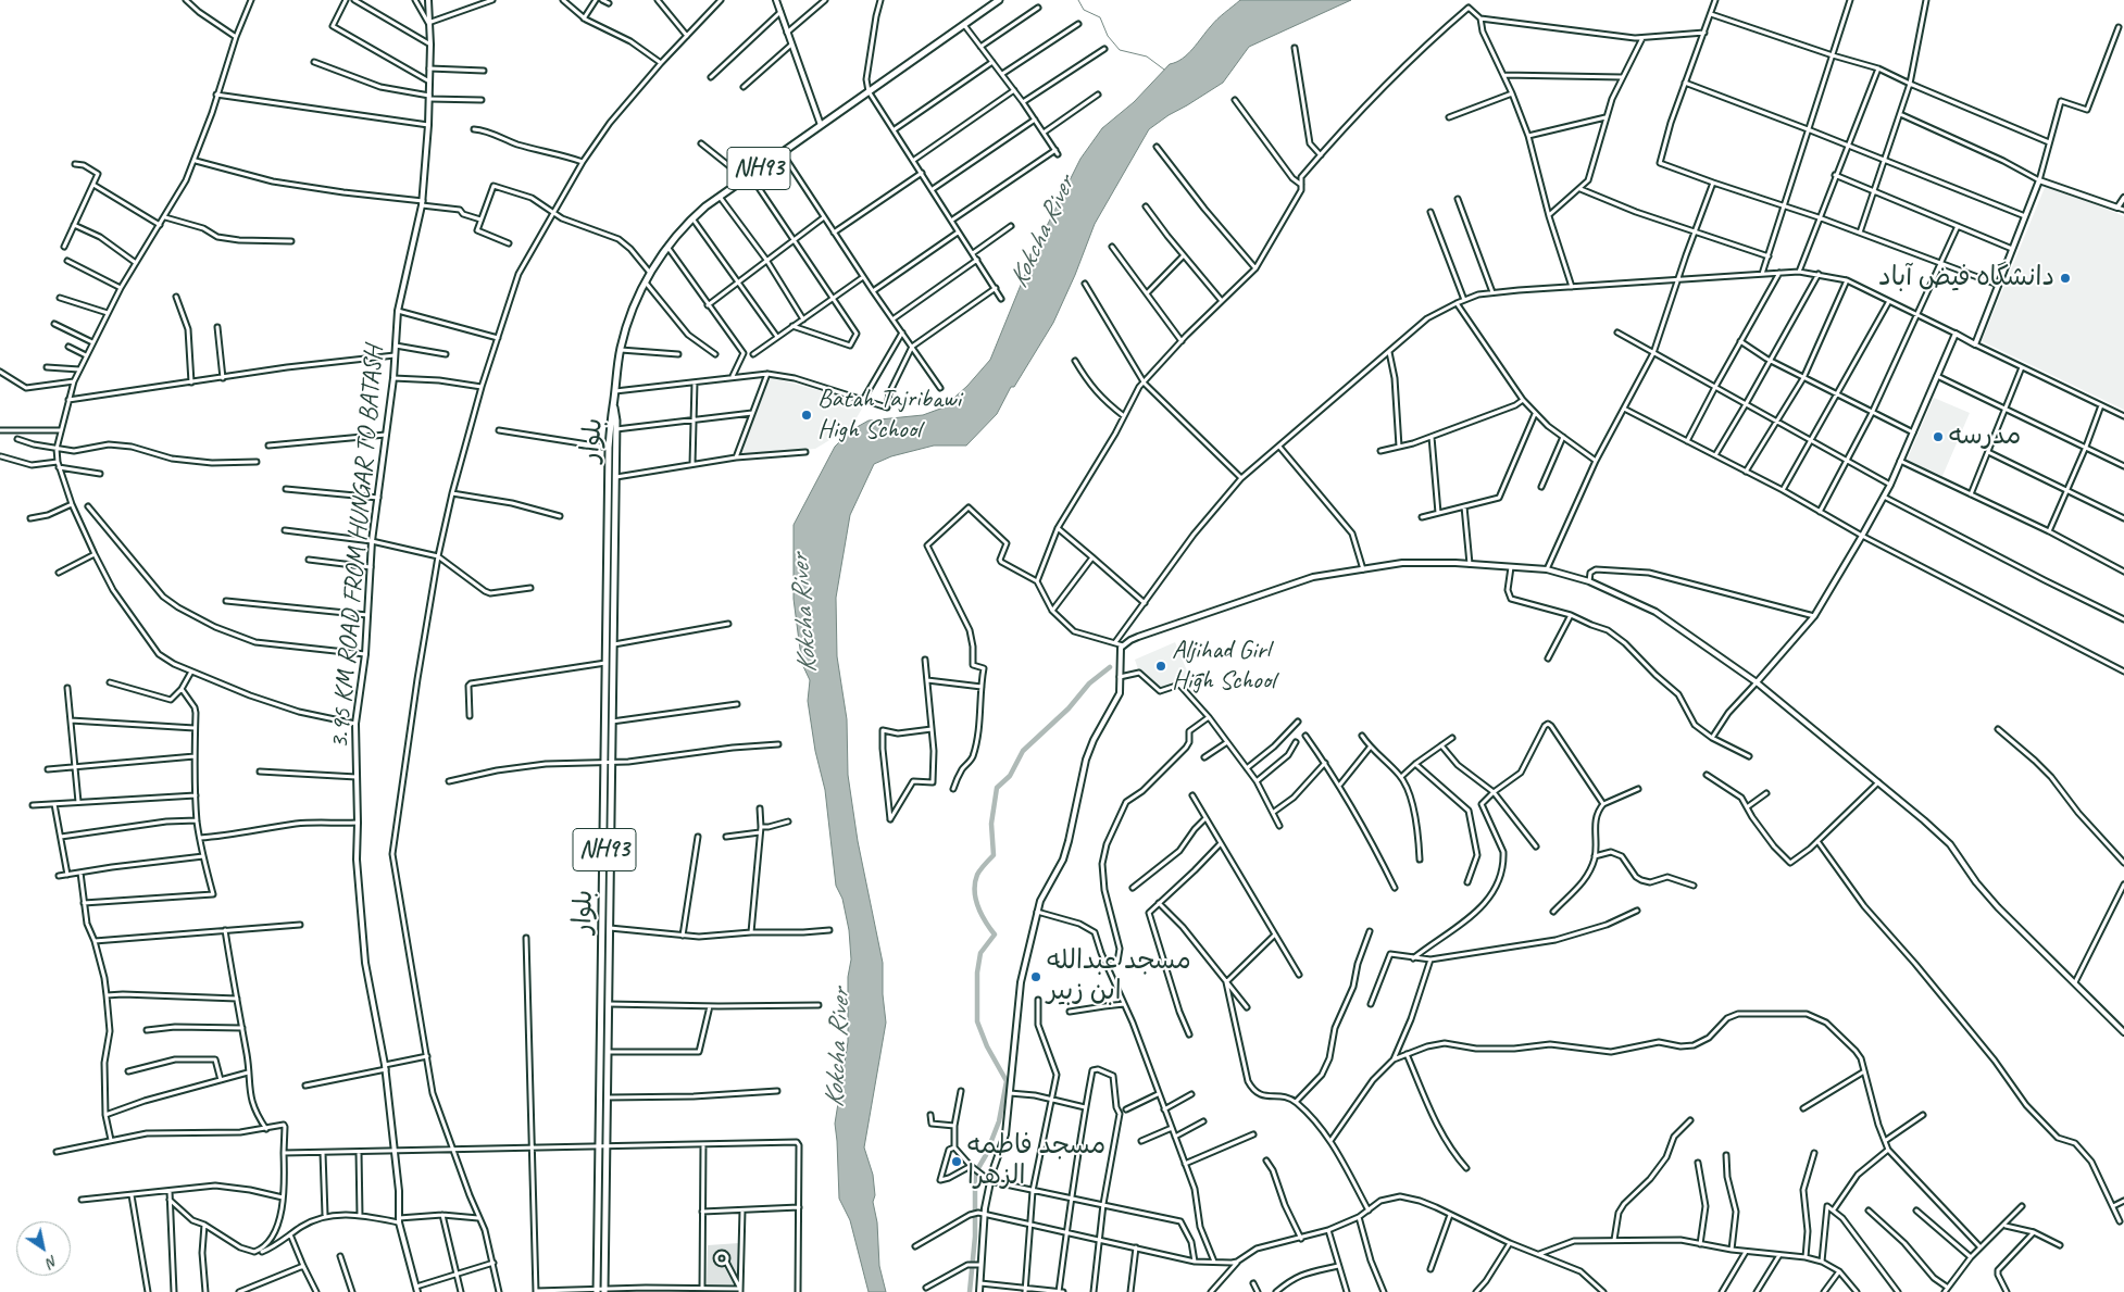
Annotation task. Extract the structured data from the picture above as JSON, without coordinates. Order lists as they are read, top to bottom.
{
  "streets": {
    "main road": ["NH93", "بلوار"],
    "street": ["3.95 KM ROAD FROM HUNGAR TO BATASH"]
  },
  "crossings": [
    ["NH93", "بلوار"]
  ],
  "water": ["Kokcha River"],
  "places": [
    "دانشگاه فیض آباد",
    "Batah Tajribawi High School",
    "مدرسه",
    "Aljihad Girl High School",
    "مسجد عبدالله ابن زبیر",
    "مسجد فاطمه الزهرا"
  ],
  "north": "bottom right"
}
